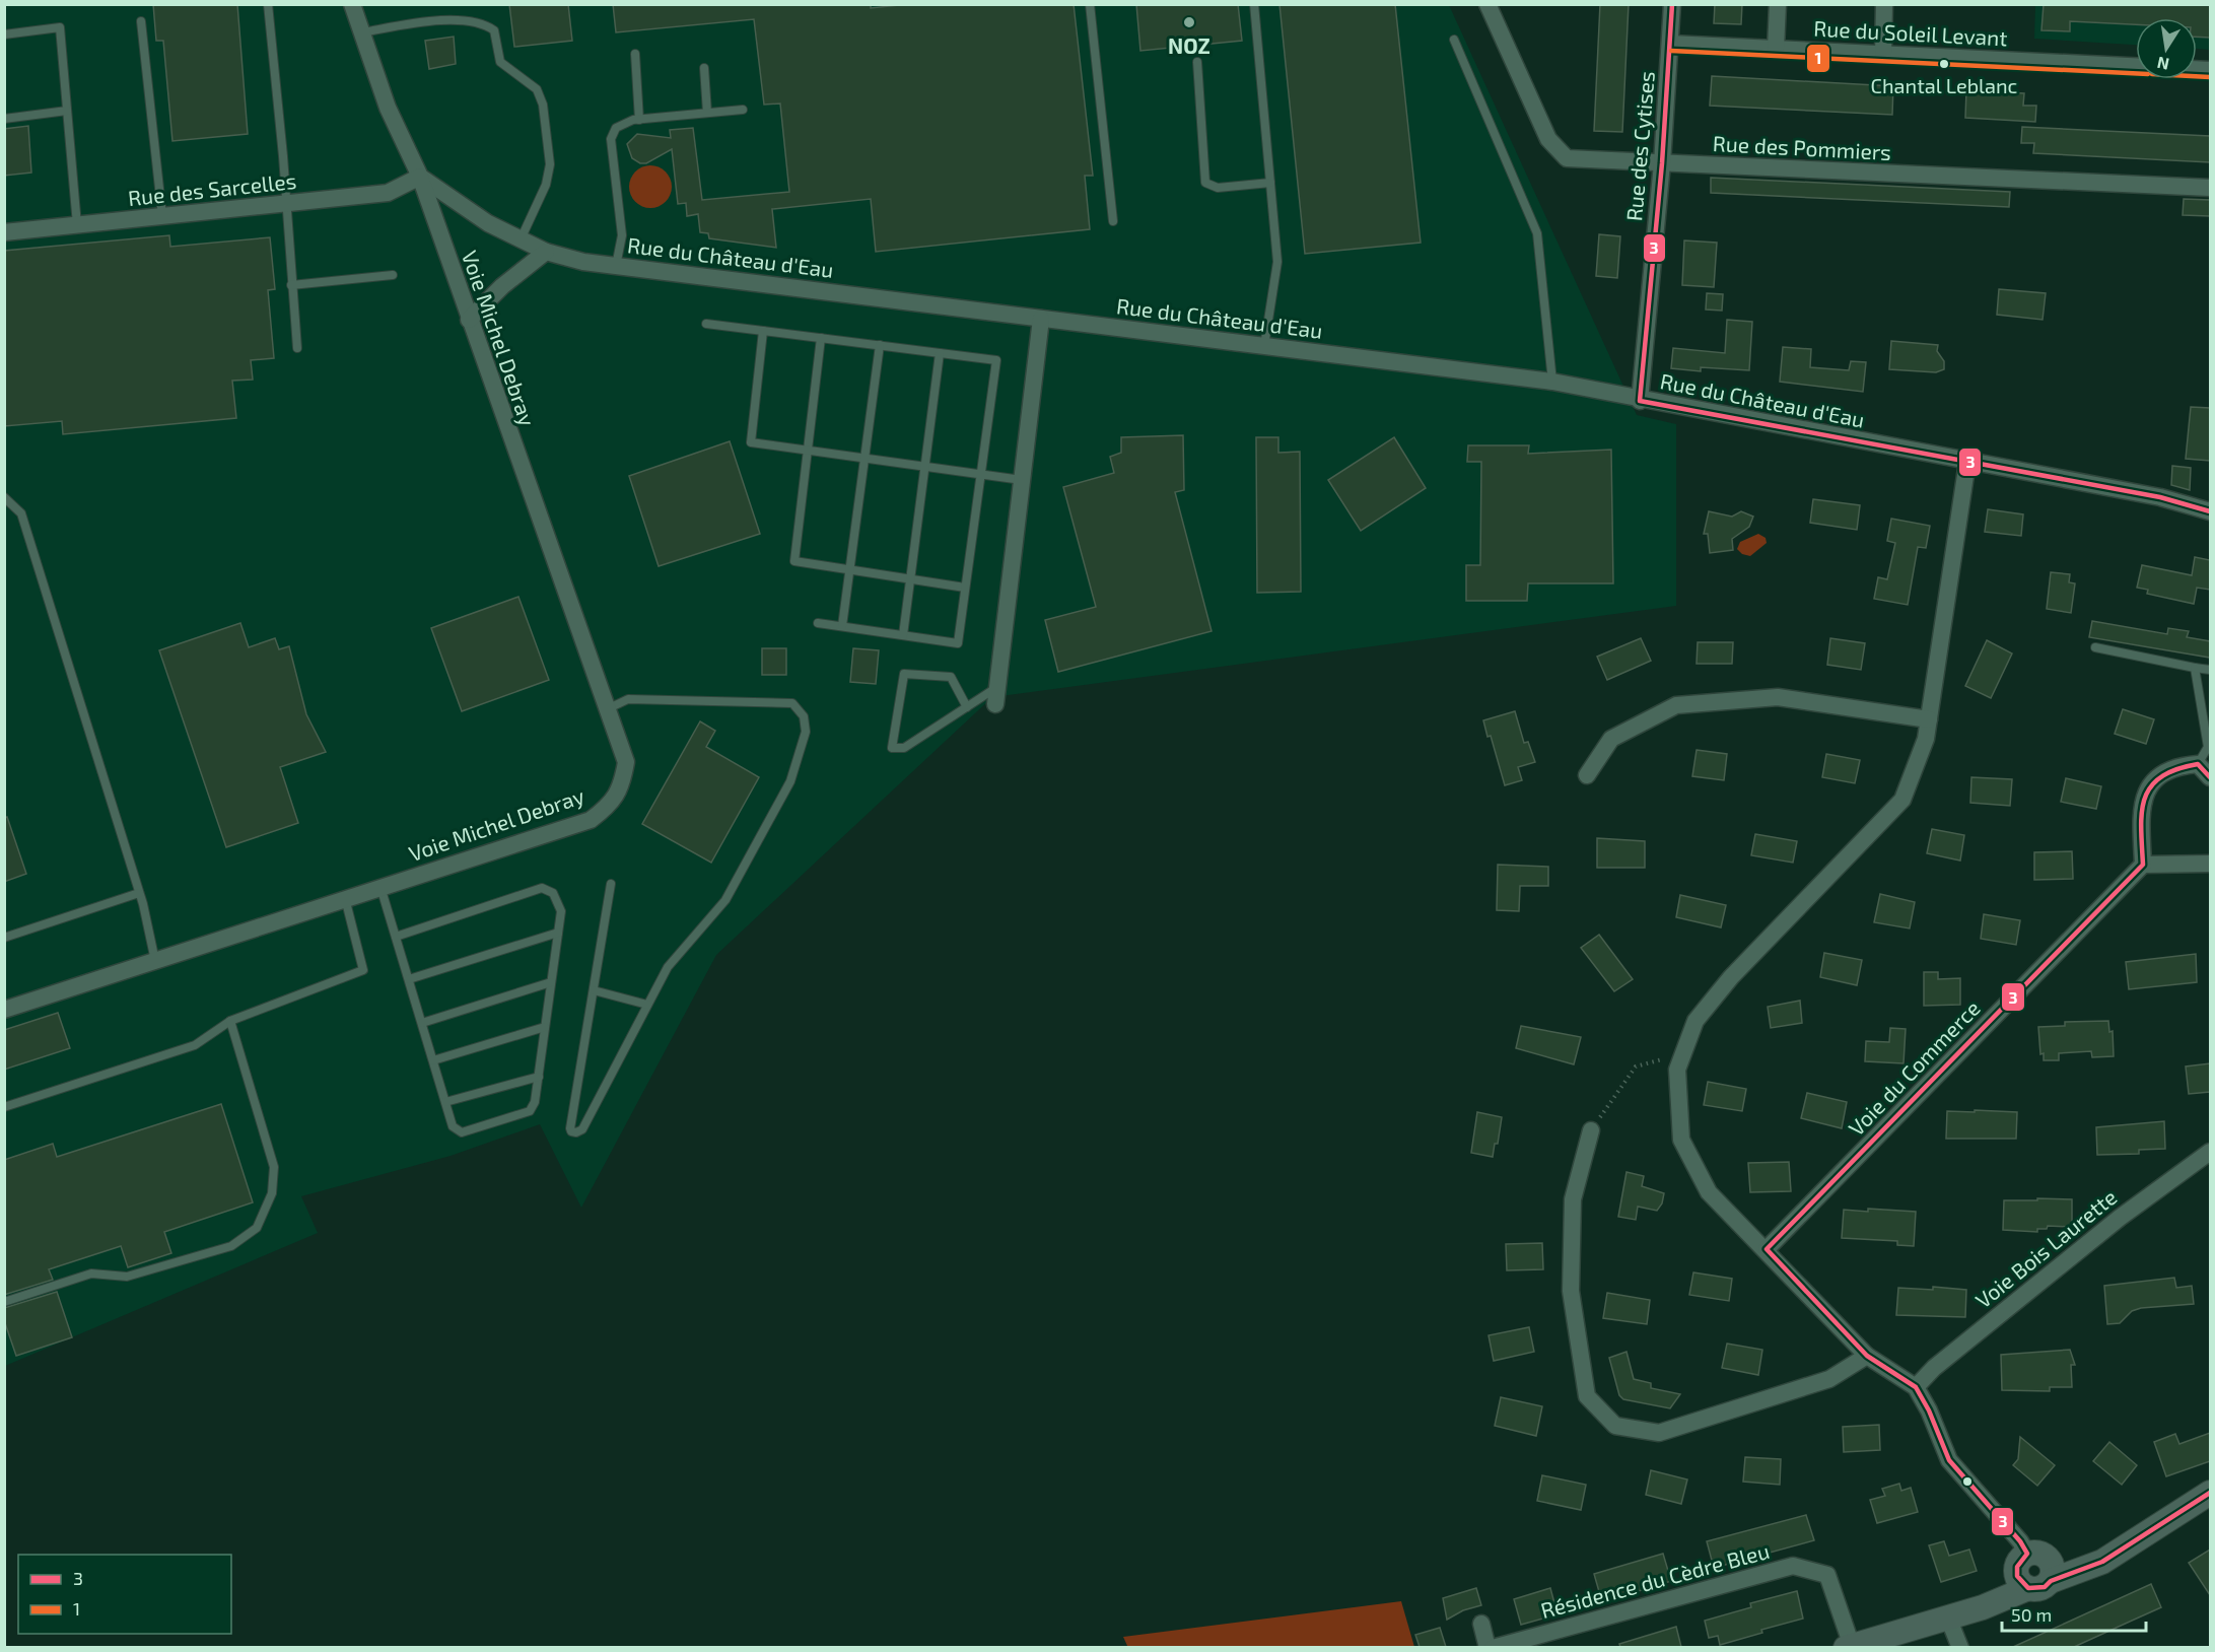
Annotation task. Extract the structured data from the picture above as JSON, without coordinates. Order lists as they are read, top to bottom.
{
  "streets": {
    "street": [
      "Rue du Soleil Levant",
      "Rue des Cytises",
      "Rue des Pommiers",
      "Rue des Sarcelles",
      "Rue du Château d'Eau",
      "Voie Michel Debray",
      "Voie du Commerce",
      "Voie Bois Laurette",
      "Résidence du Cèdre Bleu"
    ]
  },
  "crossings": [
    ["Rue du Soleil Levant", "Rue des Cytises"],
    ["Rue des Cytises", "Rue des Pommiers"],
    ["Rue des Cytises", "Rue du Château d'Eau"],
    ["Rue des Sarcelles", "Rue du Château d'Eau"],
    ["Rue des Sarcelles", "Voie Michel Debray"],
    ["Rue du Château d'Eau", "Voie Michel Debray"]
  ],
  "places": ["NOZ", "Chantal Leblanc"],
  "lines": ["transit line 3", "transit line 1"],
  "legend": ["3", "1"],
  "scale_bar": "50 m",
  "north": "bottom"
}
